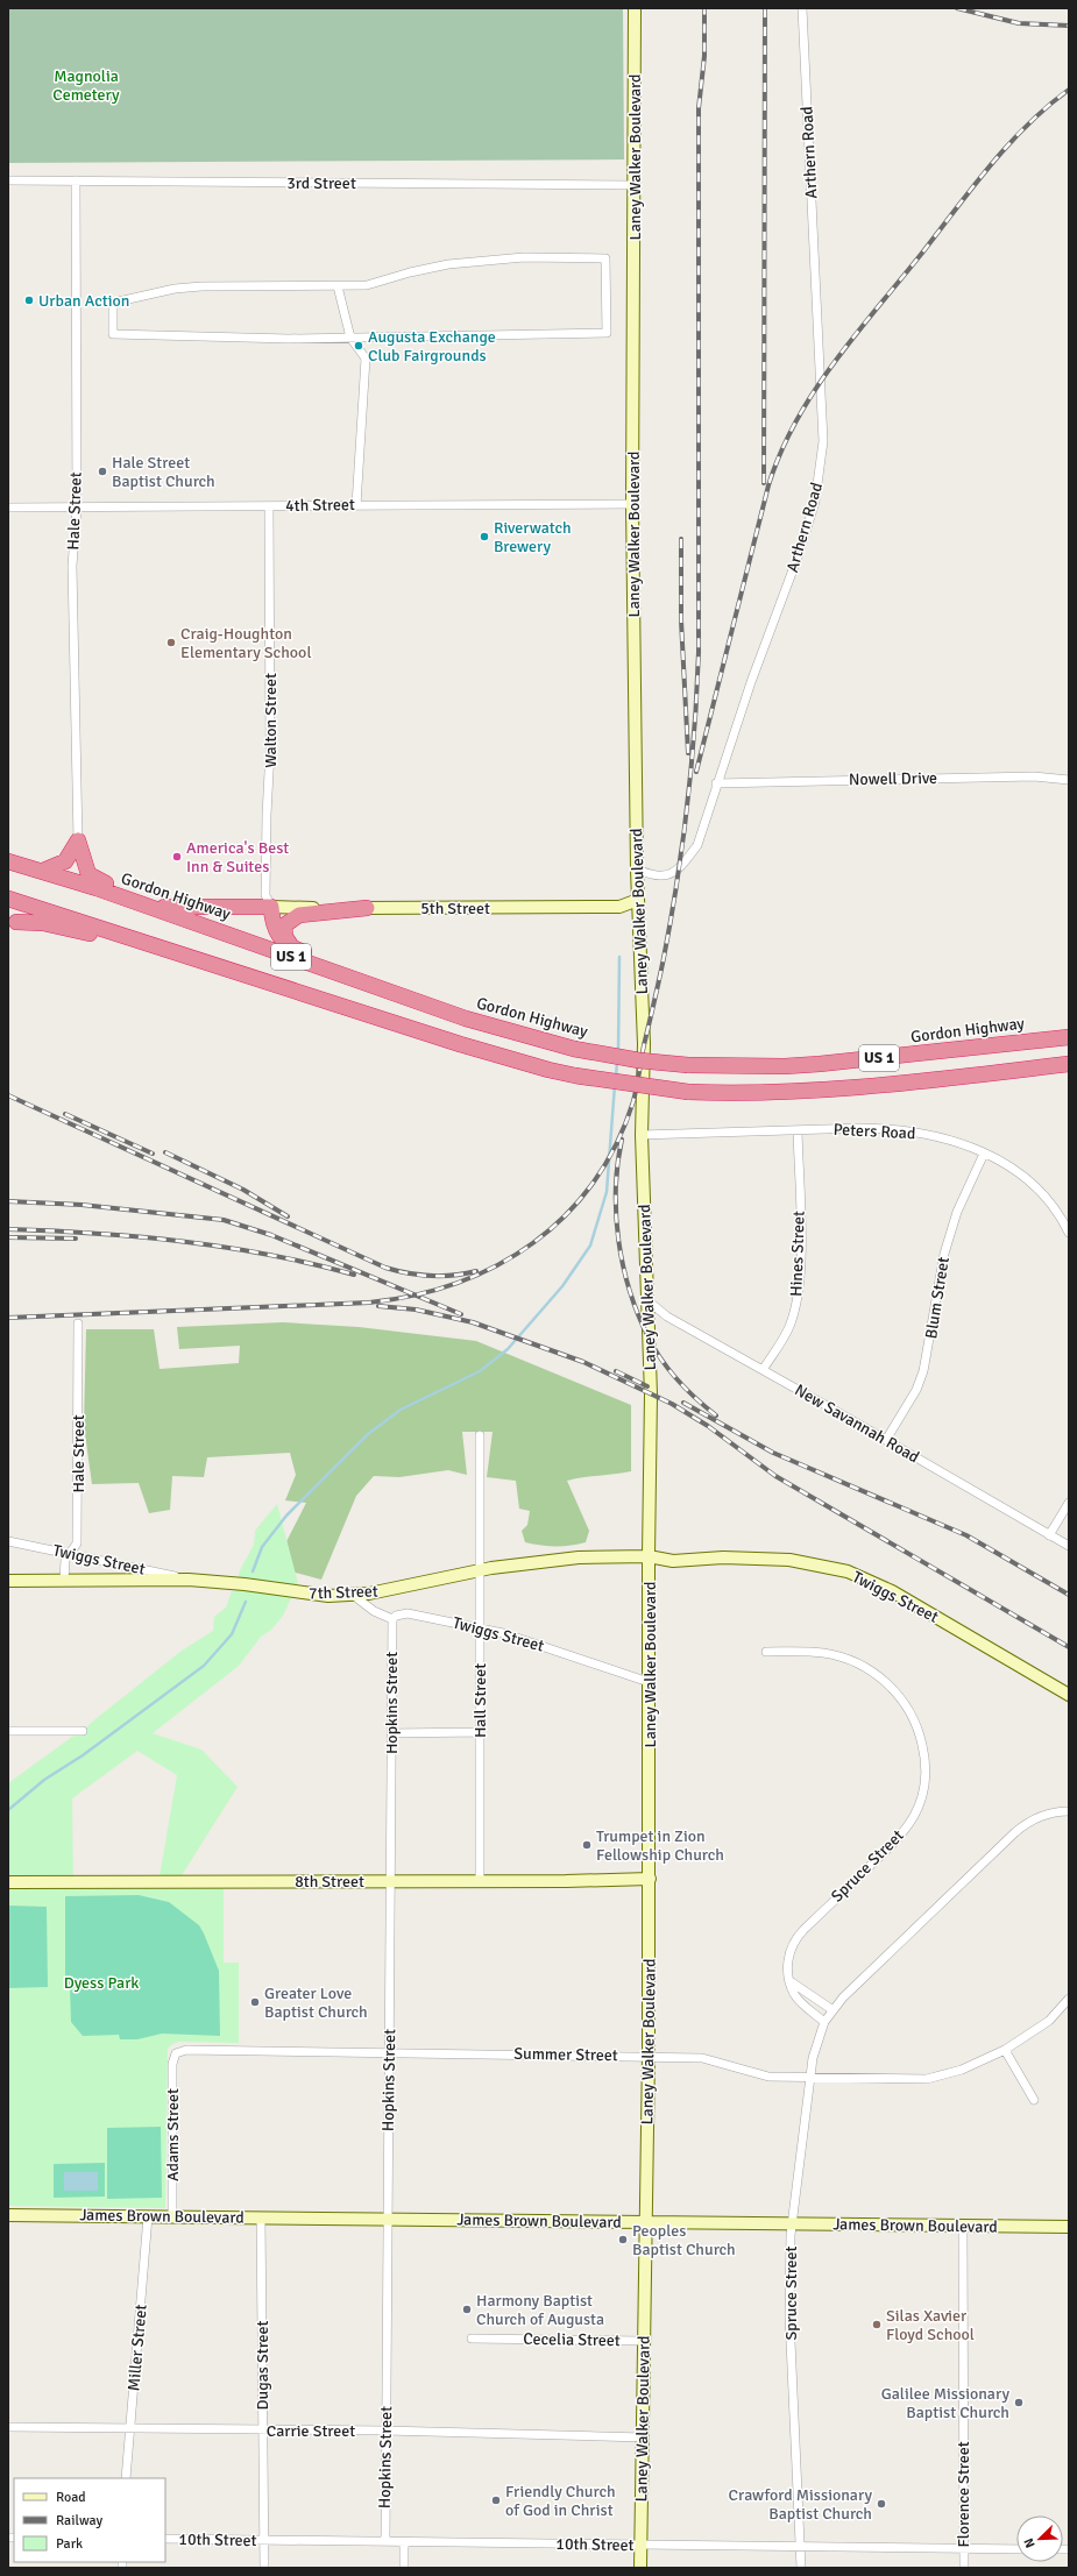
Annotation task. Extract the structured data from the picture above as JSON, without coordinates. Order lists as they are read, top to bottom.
{
  "streets": {
    "highway": ["Gordon Highway", "US 1"],
    "main road": [
      "Laney Walker Boulevard",
      "5th Street",
      "Twiggs Street",
      "7th Street",
      "8th Street",
      "James Brown Boulevard"
    ],
    "street": [
      "Arthern Road",
      "3rd Street",
      "4th Street",
      "Hale Street",
      "Walton Street",
      "Nowell Drive",
      "Peters Road",
      "Hines Street",
      "Blum Street",
      "New Savannah Road",
      "Hall Street",
      "Hopkins Street",
      "Spruce Street",
      "Summer Street",
      "Adams Street",
      "Cecelia Street",
      "Miller Street",
      "Dugas Street",
      "Carrie Street",
      "Florence Street",
      "10th Street"
    ]
  },
  "crossings": [
    ["Arthern Road", "Laney Walker Boulevard"],
    ["Arthern Road", "Nowell Drive"],
    ["Laney Walker Boulevard", "3rd Street"],
    ["Laney Walker Boulevard", "4th Street"],
    ["Laney Walker Boulevard", "5th Street"],
    ["Laney Walker Boulevard", "Peters Road"],
    ["Laney Walker Boulevard", "New Savannah Road"],
    ["Laney Walker Boulevard", "Twiggs Street"],
    ["Laney Walker Boulevard", "7th Street"],
    ["Laney Walker Boulevard", "8th Street"],
    ["Laney Walker Boulevard", "Summer Street"],
    ["Laney Walker Boulevard", "James Brown Boulevard"],
    ["Laney Walker Boulevard", "Cecelia Street"],
    ["Laney Walker Boulevard", "Carrie Street"],
    ["Laney Walker Boulevard", "10th Street"],
    ["3rd Street", "Hale Street"],
    ["4th Street", "Hale Street"],
    ["4th Street", "Walton Street"],
    ["Hale Street", "Twiggs Street"],
    ["Hale Street", "7th Street"],
    ["Walton Street", "5th Street"],
    ["Peters Road", "Hines Street"],
    ["Peters Road", "Blum Street"],
    ["Hines Street", "New Savannah Road"],
    ["Blum Street", "New Savannah Road"],
    ["Twiggs Street", "7th Street"],
    ["Twiggs Street", "Hall Street"],
    ["Twiggs Street", "Hopkins Street"],
    ["7th Street", "Hall Street"],
    ["Hall Street", "8th Street"],
    ["Hopkins Street", "8th Street"],
    ["Hopkins Street", "Summer Street"],
    ["Hopkins Street", "James Brown Boulevard"],
    ["Hopkins Street", "Carrie Street"],
    ["Hopkins Street", "10th Street"],
    ["Spruce Street", "Summer Street"],
    ["Spruce Street", "James Brown Boulevard"],
    ["Spruce Street", "10th Street"],
    ["Summer Street", "Adams Street"],
    ["Adams Street", "James Brown Boulevard"],
    ["James Brown Boulevard", "Miller Street"],
    ["James Brown Boulevard", "Dugas Street"],
    ["James Brown Boulevard", "Florence Street"],
    ["Miller Street", "Carrie Street"],
    ["Dugas Street", "Carrie Street"],
    ["Dugas Street", "10th Street"],
    ["Florence Street", "10th Street"]
  ],
  "parks": ["Magnolia Cemetery", "Dyess Park"],
  "places": [
    "Urban Action",
    "Augusta Exchange Club Fairgrounds",
    "Hale Street Baptist Church",
    "Riverwatch Brewery",
    "Craig-Houghton Elementary School",
    "America's Best Inn & Suites",
    "Trumpet in Zion Fellowship Church",
    "Greater Love Baptist Church",
    "Peoples Baptist Church",
    "Harmony Baptist Church of Augusta",
    "Silas Xavier Floyd School",
    "Galilee Missionary Baptist Church",
    "Friendly Church of God in Christ",
    "Crawford Missionary Baptist Church"
  ],
  "legend": ["Road", "Railway", "Park"],
  "north": "bottom left"
}
